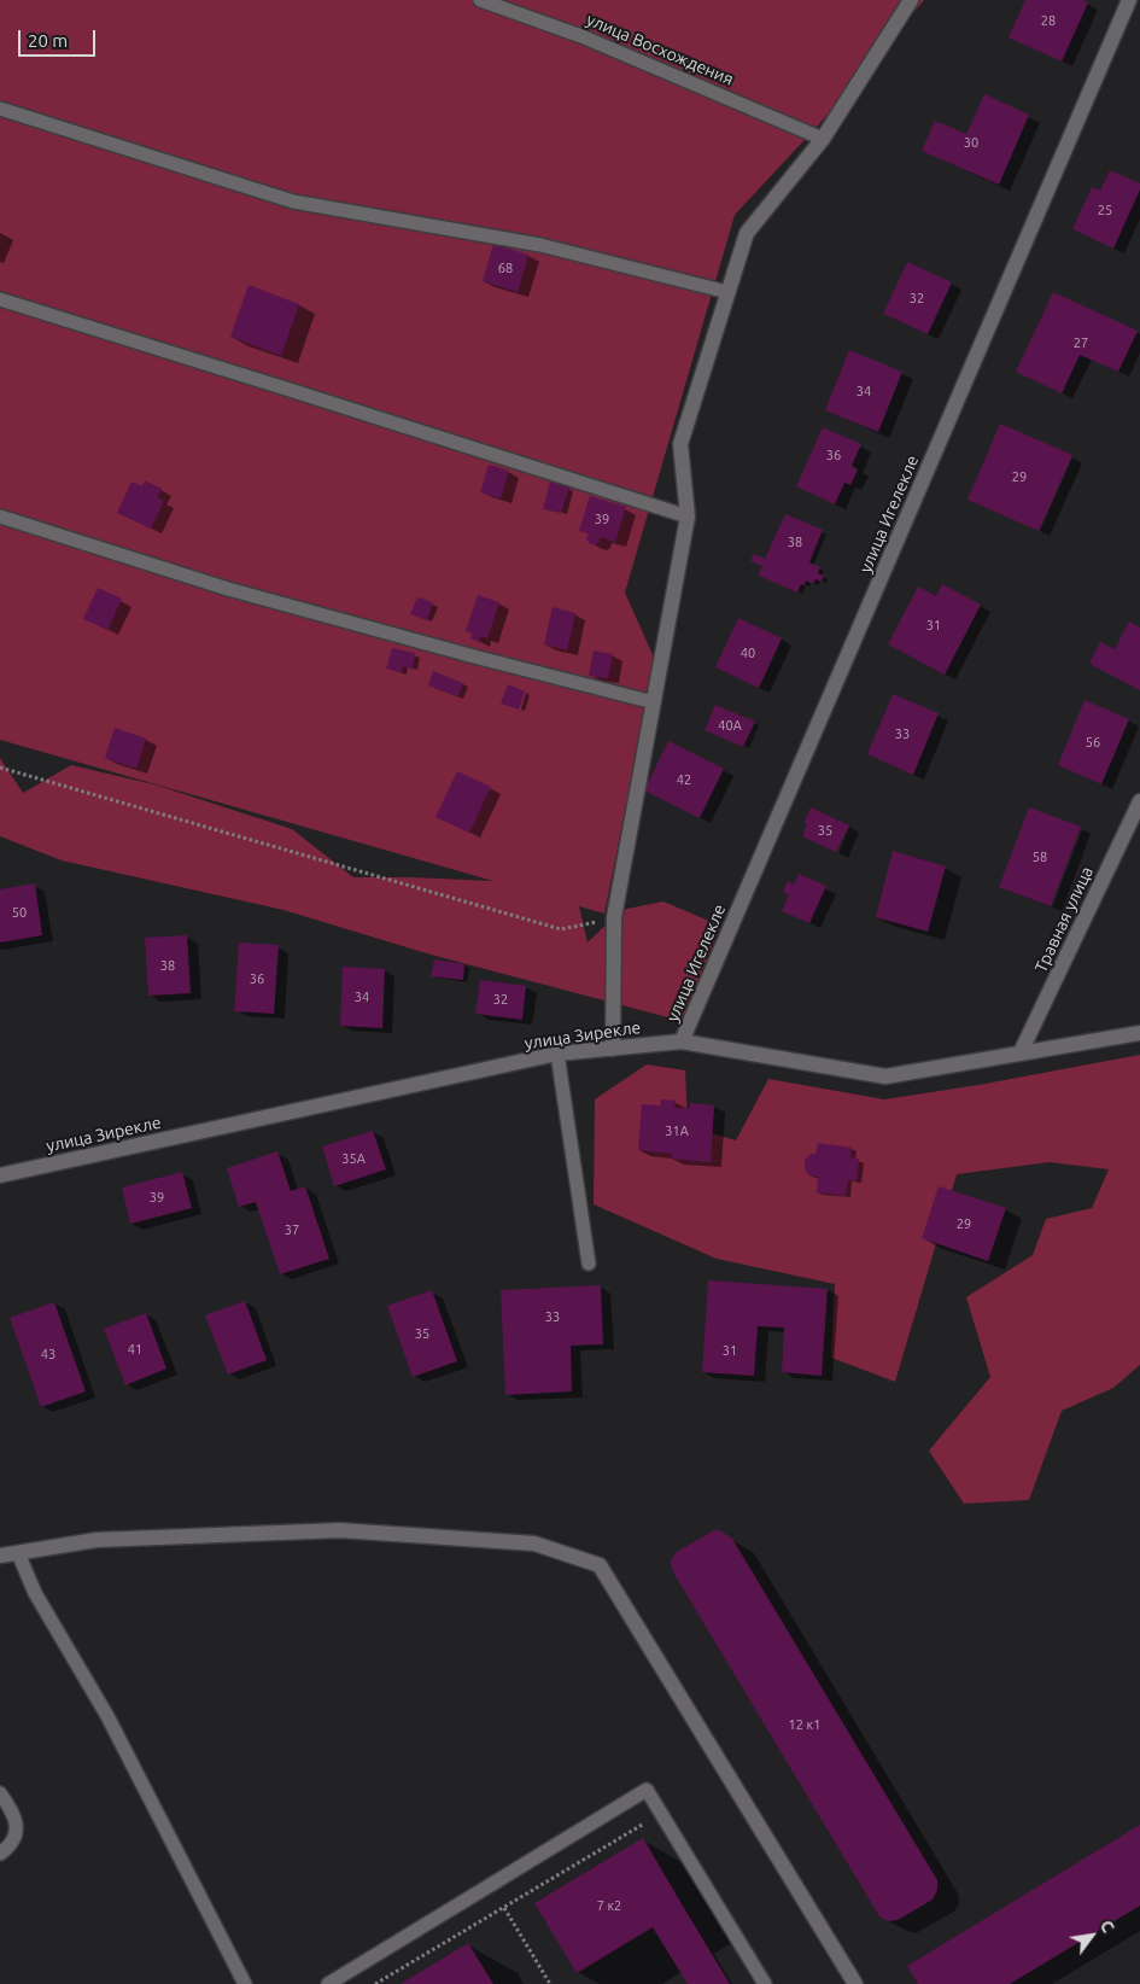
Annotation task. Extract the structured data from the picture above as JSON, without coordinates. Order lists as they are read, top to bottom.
{
  "streets": {
    "street": ["улица Игелекле", "Травная улица", "улица Зирекле"],
    "lane": ["улица Восхождения"]
  },
  "crossings": [
    ["улица Игелекле", "улица Зирекле"],
    ["Травная улица", "улица Зирекле"]
  ],
  "house_numbers": [
    "28",
    "30",
    "25",
    "68",
    "32",
    "27",
    "34",
    "36",
    "29",
    "39",
    "38",
    "31",
    "40",
    "40А",
    "33",
    "56",
    "42",
    "35",
    "58",
    "50",
    "38",
    "36",
    "34",
    "32",
    "31А",
    "35А",
    "39",
    "29",
    "37",
    "33",
    "35",
    "41",
    "31",
    "43",
    "12 к1",
    "7 к2"
  ],
  "scale_bar": "20 m",
  "north": "top right"
}
